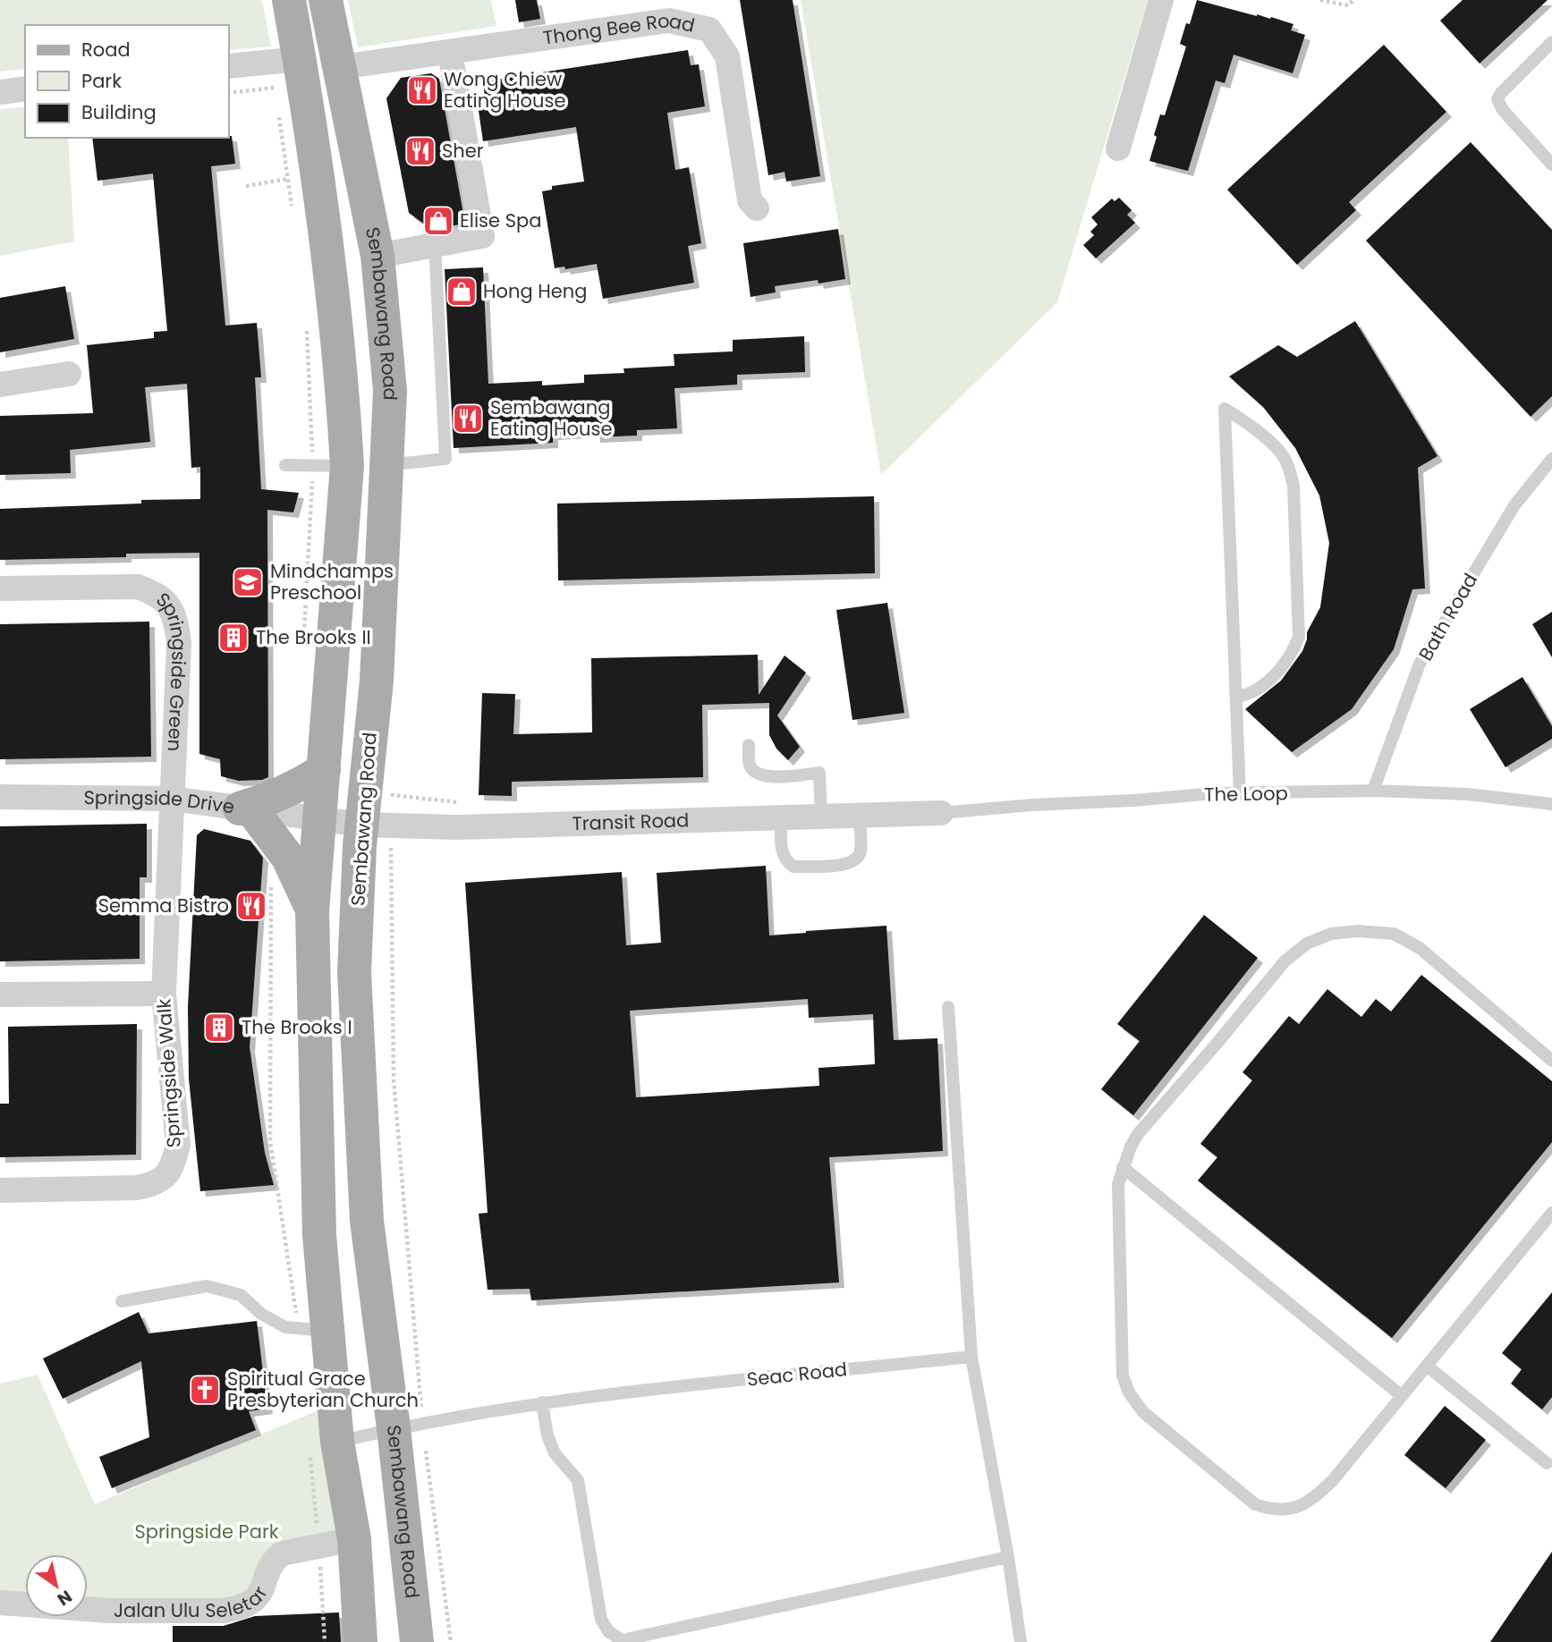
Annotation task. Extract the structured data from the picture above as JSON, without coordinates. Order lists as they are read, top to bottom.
{
  "streets": {
    "main road": ["Sembawang Road"],
    "street": [
      "Thong Bee Road",
      "Springside Green",
      "Springside Drive",
      "Transit Road",
      "Springside Walk",
      "Jalan Ulu Seletar"
    ],
    "lane": ["Bath Road", "The Loop", "Seac Road"]
  },
  "crossings": [
    ["Thong Bee Road", "Sembawang Road"],
    ["Sembawang Road", "Transit Road"],
    ["Sembawang Road", "Seac Road"],
    ["Bath Road", "The Loop"],
    ["Springside Green", "Springside Drive"],
    ["Springside Green", "Springside Walk"],
    ["The Loop", "Transit Road"],
    ["Springside Drive", "Transit Road"],
    ["Springside Drive", "Springside Walk"]
  ],
  "parks": ["Springside Park"],
  "places": {
    "restaurant": [
      "Wong Chiew Eating House",
      "Sher",
      "Sembawang Eating House",
      "Semma Bistro"
    ],
    "shop": ["Elise Spa", "Hong Heng"],
    "school or university": ["Mindchamps Preschool"],
    "building": ["The Brooks II", "The Brooks I"],
    "church": ["Spiritual Grace Presbyterian Church"]
  },
  "legend": ["Road", "Park", "Building"],
  "north": "bottom right"
}
